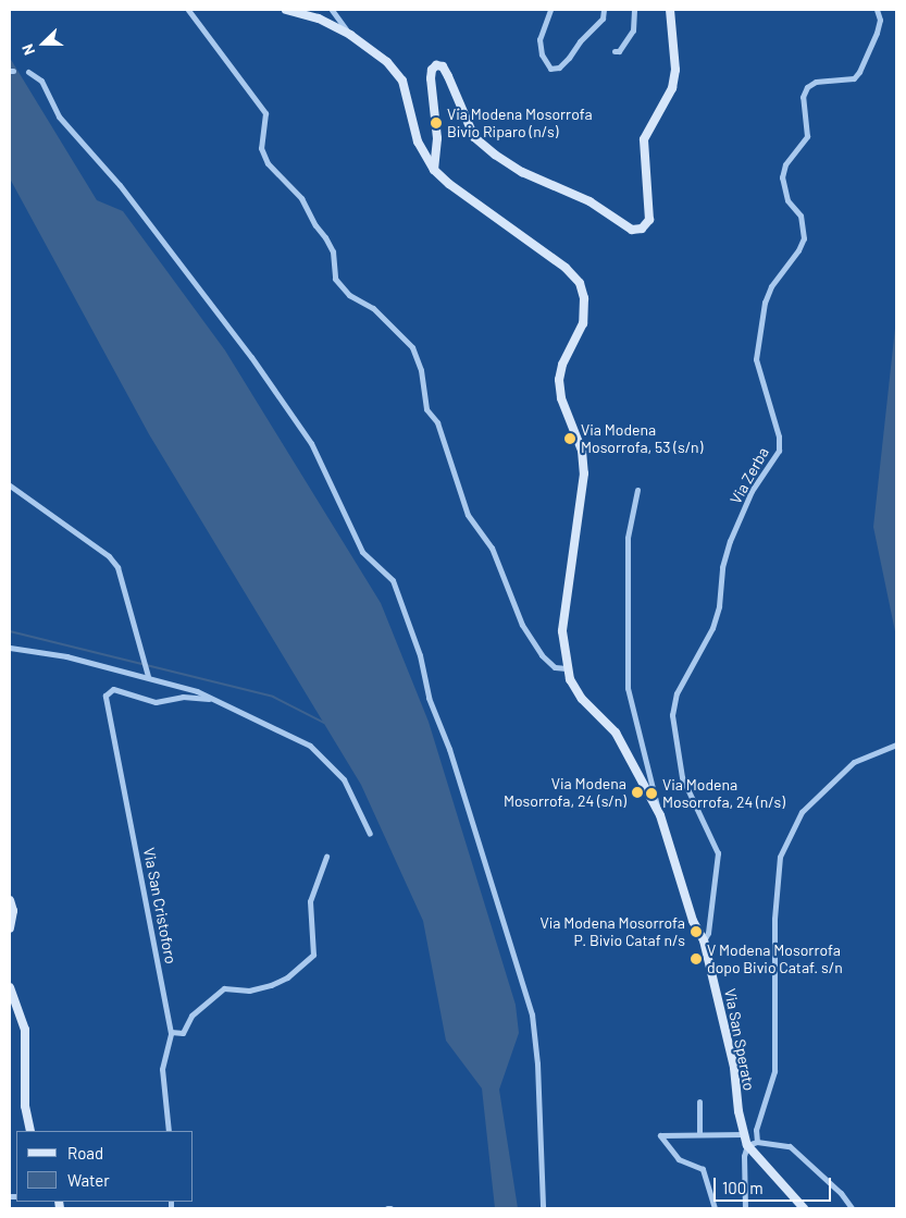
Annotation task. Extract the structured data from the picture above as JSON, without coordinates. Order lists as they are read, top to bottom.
{
  "streets": {
    "street": ["Via Zerba", "Via San Cristoforo", "Via San Sperato"]
  },
  "crossings": [
    ["Via Zerba", "Via San Sperato"]
  ],
  "places": [
    "Via Modena Mosorrofa Bivio Riparo (n/s)",
    "Via Modena Mosorrofa, 53 (s/n)",
    "Via Modena Mosorrofa, 24 (s/n)",
    "Via Modena Mosorrofa, 24 (n/s)",
    "Via Modena Mosorrofa P. Bivio Cataf n/s",
    "V Modena Mosorrofa dopo Bivio Cataf. s/n"
  ],
  "legend": ["Road", "Water"],
  "scale_bar": "100 m",
  "north": "left"
}
